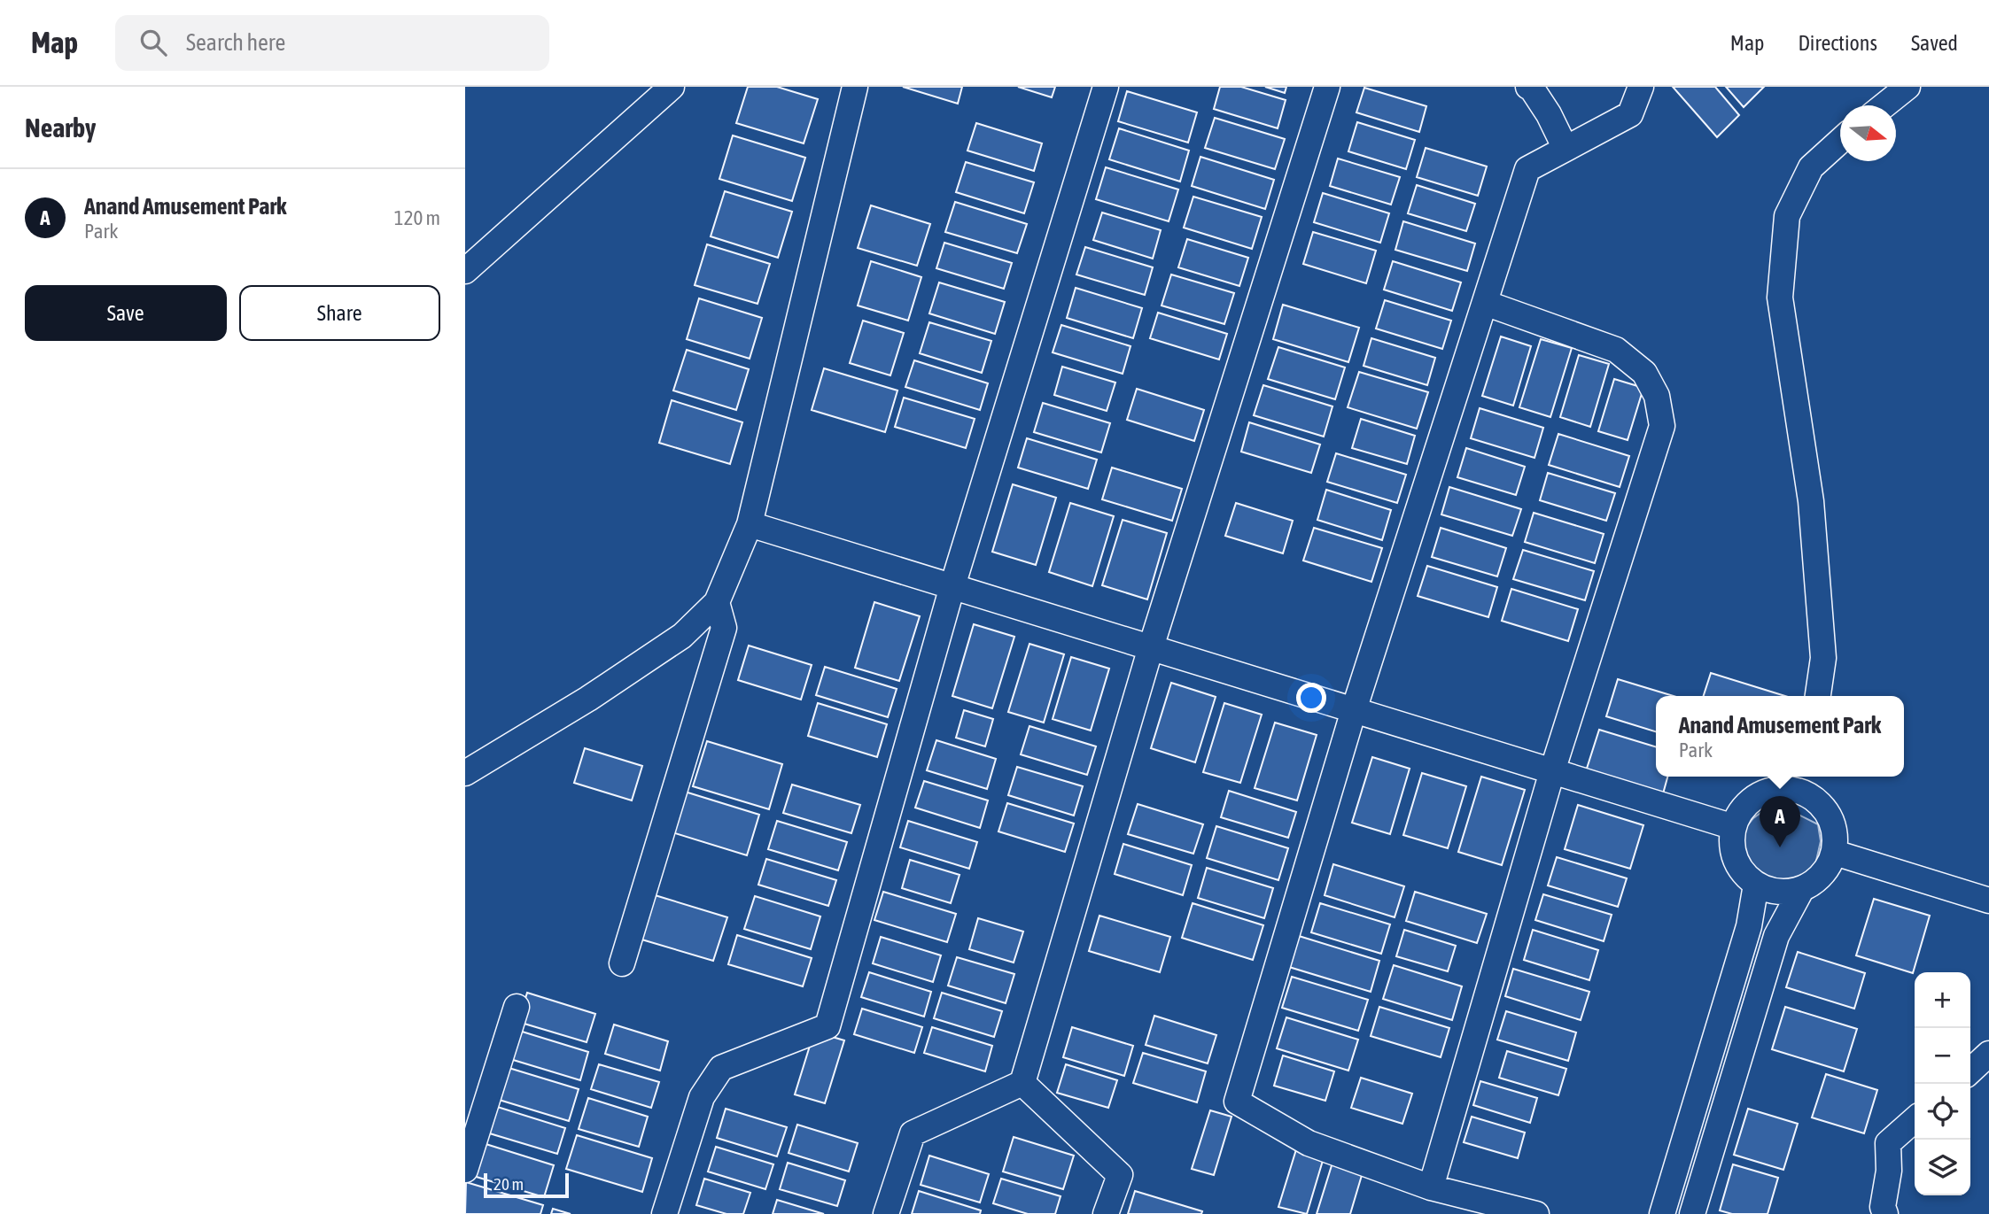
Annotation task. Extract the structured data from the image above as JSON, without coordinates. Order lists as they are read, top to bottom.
{
  "scale_bar": "20 m",
  "north": "right",
  "page": {
    "header": "Map",
    "search": "Search here",
    "nav": ["Map", "Directions", "Saved"],
    "heading": "Nearby",
    "list": [
      {
        "mark": "A",
        "name": "Anand Amusement Park",
        "note": "Park",
        "value": "120 m"
      }
    ],
    "buttons": ["Save", "Share"],
    "popup": ["Anand Amusement Park", "Park"],
    "pins": "A",
    "map_buttons": ["+", "−"],
    "scale": "20 m"
  }
}
